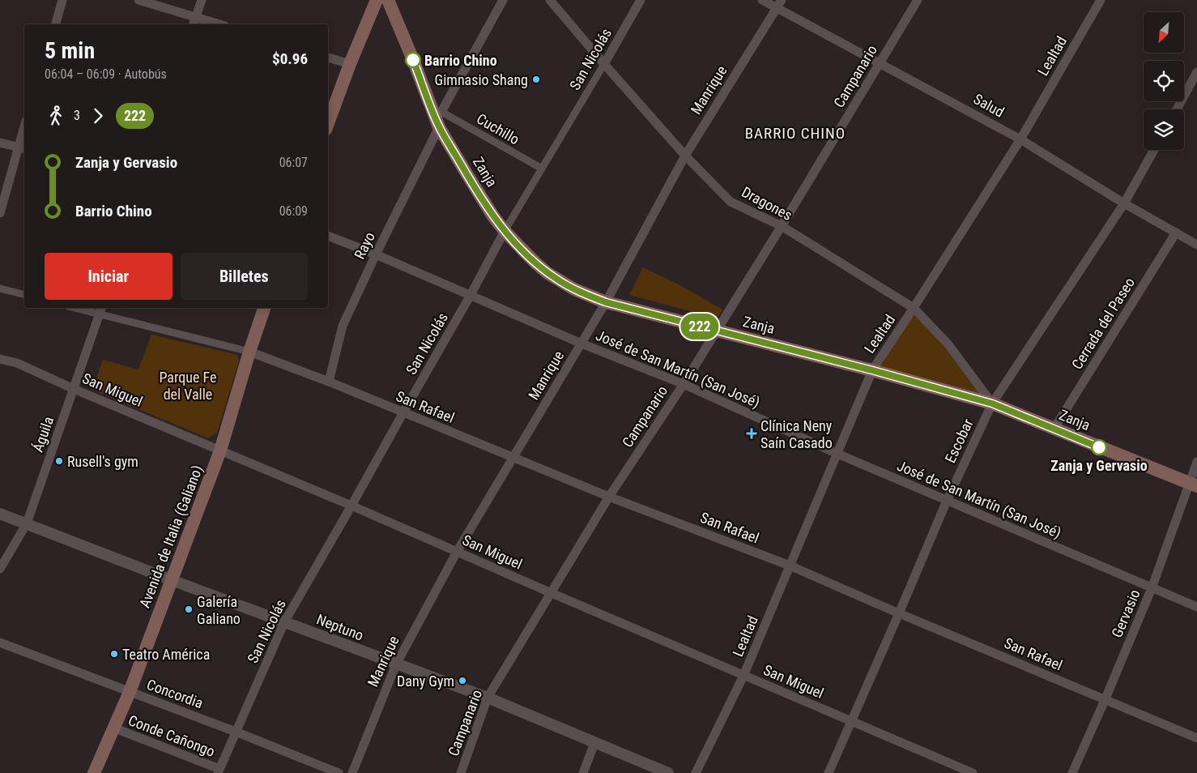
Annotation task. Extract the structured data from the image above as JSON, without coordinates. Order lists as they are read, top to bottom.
{
  "streets": {
    "main road": ["Zanja", "Avenida de Italia (Galiano)"],
    "street": [
      "Lealtad",
      "San Nicolás",
      "Campanario",
      "Manrique",
      "Salud",
      "Cuchillo",
      "Dragones",
      "Rayo",
      "Cerrada del Paseo",
      "José de San Martín (San José)",
      "San Miguel",
      "San Rafael",
      "Águila",
      "Escobar",
      "Gervasio",
      "Neptuno",
      "Concordia",
      "Conde Cañongo"
    ]
  },
  "crossings": [
    ["Lealtad", "Salud"],
    ["Lealtad", "Zanja"],
    ["Lealtad", "Dragones"],
    ["Lealtad", "José de San Martín (San José)"],
    ["Lealtad", "San Miguel"],
    ["Lealtad", "San Rafael"],
    ["San Nicolás", "Cuchillo"],
    ["San Nicolás", "Zanja"],
    ["San Nicolás", "Dragones"],
    ["San Nicolás", "José de San Martín (San José)"],
    ["San Nicolás", "San Miguel"],
    ["San Nicolás", "San Rafael"],
    ["San Nicolás", "Neptuno"],
    ["San Nicolás", "Concordia"],
    ["San Nicolás", "Conde Cañongo"],
    ["Campanario", "Salud"],
    ["Campanario", "Zanja"],
    ["Campanario", "Dragones"],
    ["Campanario", "José de San Martín (San José)"],
    ["Campanario", "San Miguel"],
    ["Campanario", "San Rafael"],
    ["Campanario", "Neptuno"],
    ["Manrique", "Salud"],
    ["Manrique", "Zanja"],
    ["Manrique", "Dragones"],
    ["Manrique", "José de San Martín (San José)"],
    ["Manrique", "San Miguel"],
    ["Manrique", "San Rafael"],
    ["Manrique", "Neptuno"],
    ["Salud", "Cerrada del Paseo"],
    ["Salud", "Escobar"],
    ["Cuchillo", "Zanja"],
    ["Cuchillo", "Rayo"],
    ["Zanja", "Dragones"],
    ["Zanja", "Rayo"],
    ["Zanja", "Cerrada del Paseo"],
    ["Zanja", "Escobar"],
    ["Zanja", "Gervasio"],
    ["Dragones", "Escobar"],
    ["Rayo", "José de San Martín (San José)"],
    ["Rayo", "San Rafael"],
    ["José de San Martín (San José)", "Escobar"],
    ["José de San Martín (San José)", "Gervasio"],
    ["San Miguel", "Águila"],
    ["San Miguel", "Escobar"],
    ["San Miguel", "Avenida de Italia (Galiano)"],
    ["San Rafael", "Escobar"],
    ["San Rafael", "Avenida de Italia (Galiano)"],
    ["San Rafael", "Gervasio"],
    ["Águila", "Neptuno"],
    ["Avenida de Italia (Galiano)", "Neptuno"],
    ["Avenida de Italia (Galiano)", "Concordia"],
    ["Avenida de Italia (Galiano)", "Conde Cañongo"]
  ],
  "districts": ["BARRIO CHINO"],
  "parks": ["Parque Fe del Valle"],
  "places": {
    "other": [
      "Barrio Chino",
      "Gimnasio Shang",
      "Zanja y Gervasio",
      "Rusell's gym",
      "Galería Galiano",
      "Teatro América",
      "Dany Gym"
    ],
    "health": ["Clínica Neny Saín Casado"]
  },
  "lines": ["bus line 222"],
  "north": "bottom left",
  "page": {
    "on_map": "222",
    "heading": ["5 min", "06:04 – 06:09 · Autobús", "$0.96"],
    "legs": ["3", "222"],
    "list": [
      {
        "name": "Zanja y Gervasio",
        "value": "06:07"
      },
      {
        "name": "Barrio Chino",
        "value": "06:09"
      }
    ],
    "buttons": ["Iniciar", "Billetes"]
  }
}
